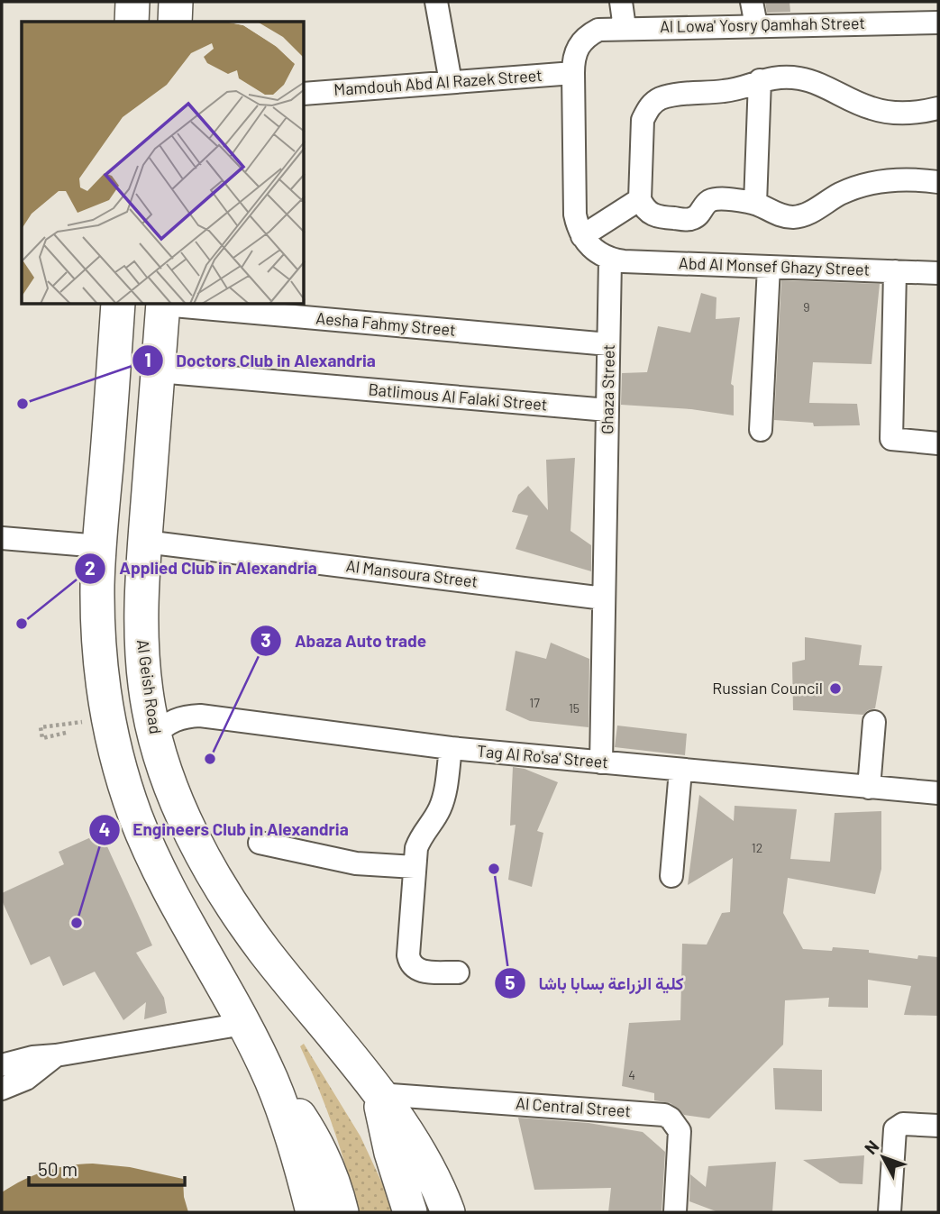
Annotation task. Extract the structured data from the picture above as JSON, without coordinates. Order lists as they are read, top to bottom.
{
  "streets": {
    "highway": ["Al Geish Road"],
    "street": [
      "Al Lowa' Yosry Qamhah Street",
      "Mamdouh Abd Al Razek Street",
      "Abd Al Monsef Ghazy Street",
      "Aesha Fahmy Street",
      "Ghaza Street",
      "Batlimous Al Falaki Street",
      "Al Mansoura Street",
      "Tag Al Ro'sa' Street",
      "Al Central Street"
    ]
  },
  "crossings": [
    ["Al Lowa' Yosry Qamhah Street", "Mamdouh Abd Al Razek Street"],
    ["Abd Al Monsef Ghazy Street", "Ghaza Street"],
    ["Aesha Fahmy Street", "Ghaza Street"],
    ["Ghaza Street", "Batlimous Al Falaki Street"],
    ["Ghaza Street", "Al Mansoura Street"],
    ["Ghaza Street", "Tag Al Ro'sa' Street"],
    ["Batlimous Al Falaki Street", "Al Geish Road"],
    ["Al Mansoura Street", "Al Geish Road"],
    ["Al Geish Road", "Tag Al Ro'sa' Street"],
    ["Al Geish Road", "Al Central Street"]
  ],
  "places": [
    "Doctors Club in Alexandria",
    "Applied Club in Alexandria",
    "Russian Council",
    "Abaza Auto trade",
    "كلية الزراعة بسابا باشا",
    "Engineers Club in Alexandria"
  ],
  "house_numbers": [
    "9",
    "17",
    "15",
    "12",
    "4"
  ],
  "scale_bar": "50 m",
  "north": "top left"
}
